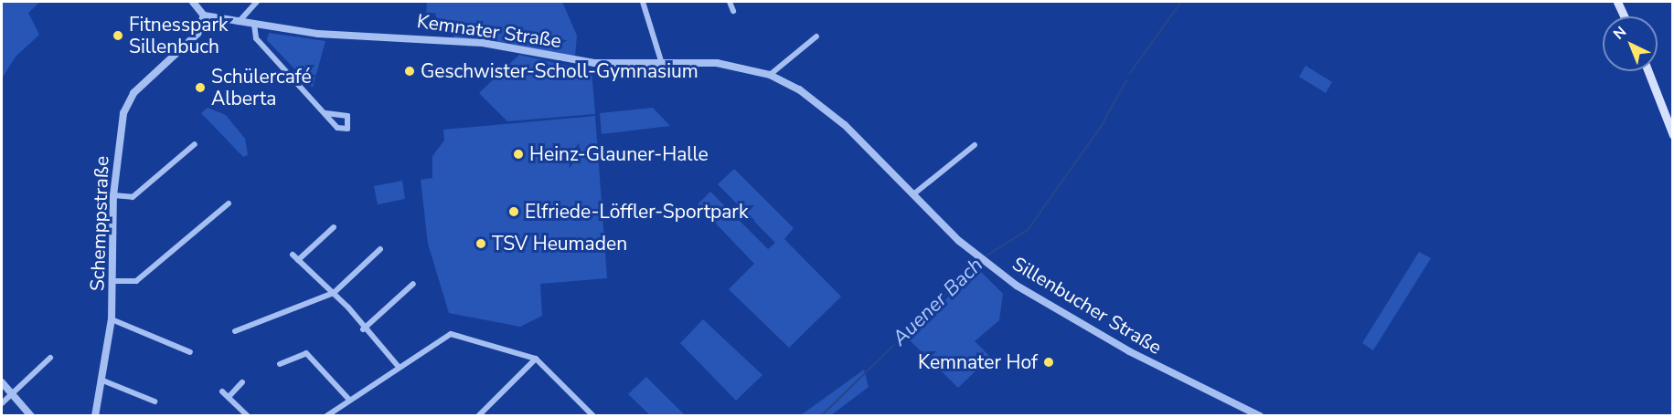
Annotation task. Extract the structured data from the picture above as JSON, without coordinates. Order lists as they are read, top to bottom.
{
  "streets": {
    "street": ["Kemnater Straße", "Schemppstraße", "Sillenbucher Straße"]
  },
  "crossings": [
    ["Kemnater Straße", "Schemppstraße"],
    ["Kemnater Straße", "Sillenbucher Straße"]
  ],
  "water": ["Auener Bach"],
  "places": [
    "Fitnesspark Sillenbuch",
    "Geschwister-Scholl-Gymnasium",
    "Schülercafé Alberta",
    "Heinz-Glauner-Halle",
    "Elfriede-Löffler-Sportpark",
    "TSV Heumaden",
    "Kemnater Hof"
  ],
  "north": "top left"
}
